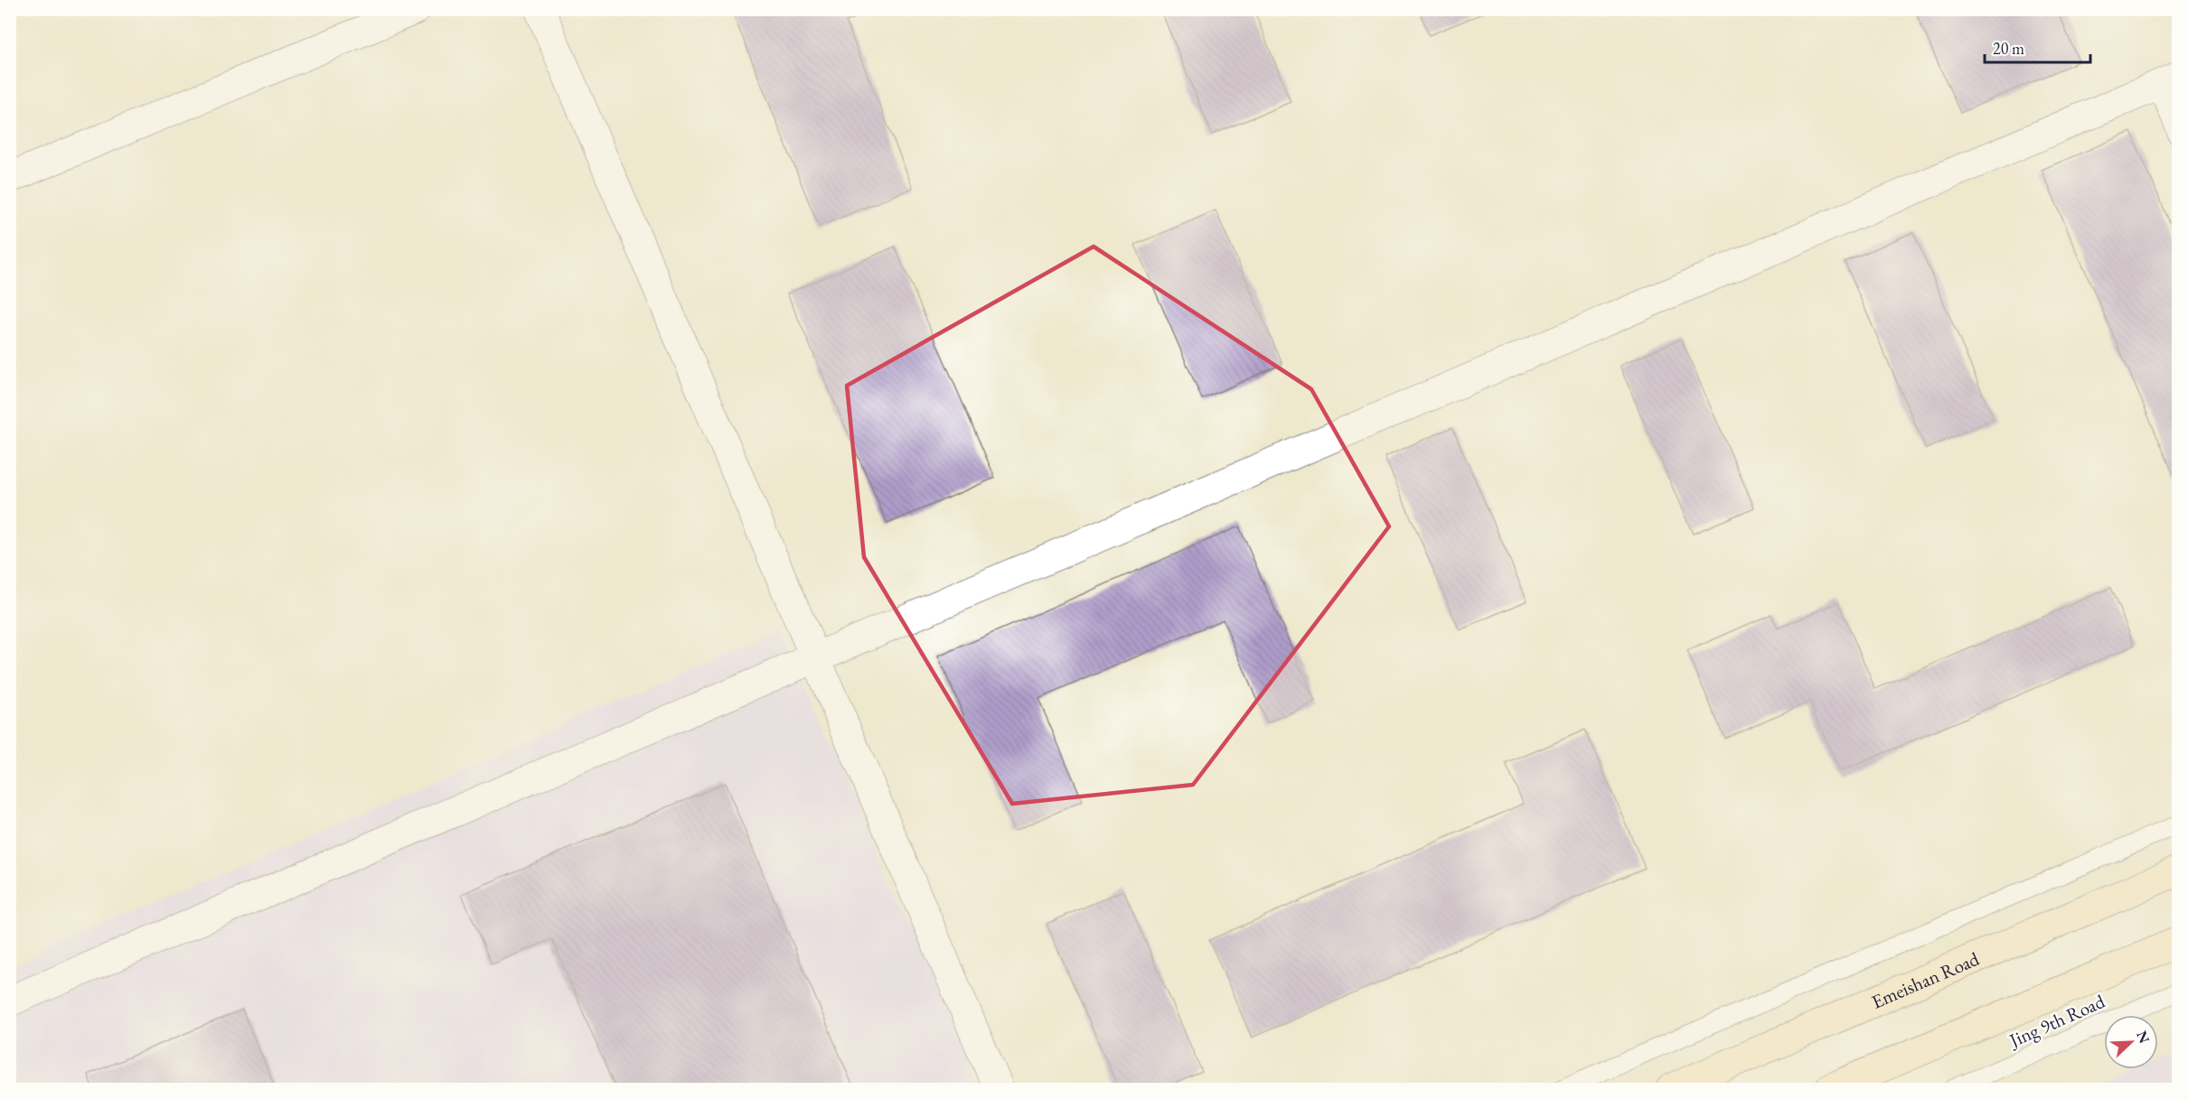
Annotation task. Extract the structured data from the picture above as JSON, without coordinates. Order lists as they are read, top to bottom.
{
  "streets": {
    "street": ["Emeishan Road"],
    "lane": ["Jing 9th Road"]
  },
  "scale_bar": "20 m",
  "north": "top right"
}
